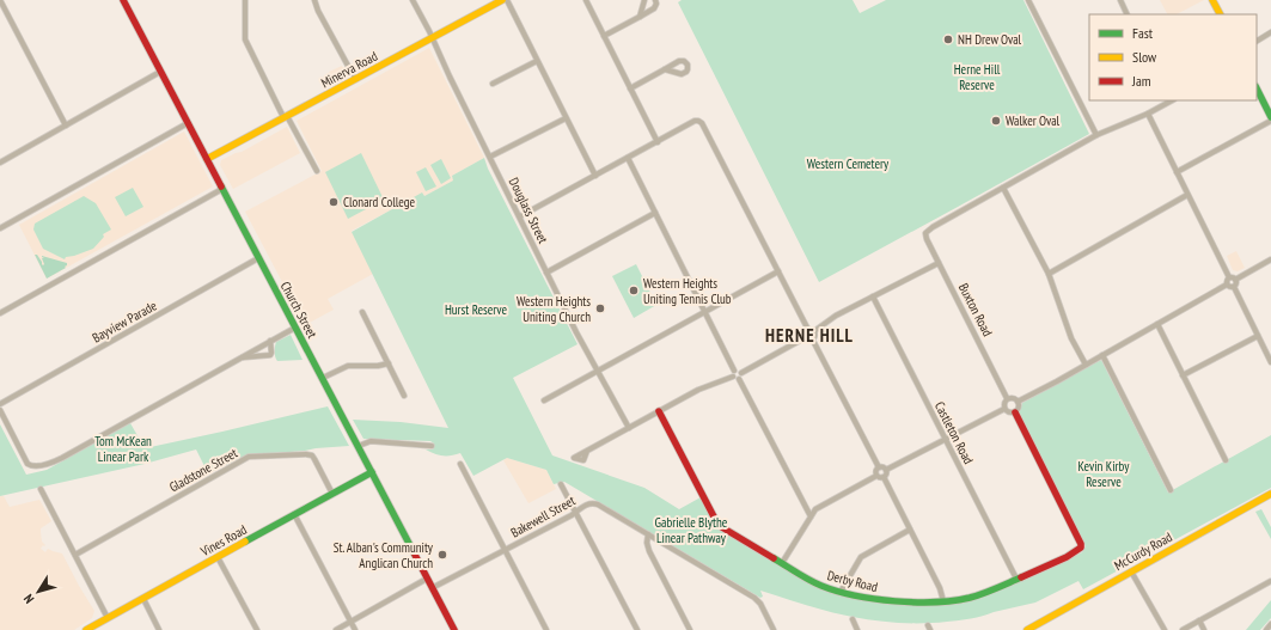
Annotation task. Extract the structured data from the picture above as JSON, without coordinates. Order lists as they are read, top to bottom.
{
  "streets": {
    "street": [
      "Minerva Road",
      "Douglass Street",
      "Church Street",
      "Buxton Road",
      "Bayview Parade",
      "Castleton Road",
      "Gladstone Street",
      "Bakewell Street",
      "Vines Road",
      "McCurdy Road",
      "Derby Road"
    ]
  },
  "crossings": [
    ["Minerva Road", "Douglass Street"],
    ["Minerva Road", "Church Street"],
    ["Church Street", "Bayview Parade"],
    ["Church Street", "Bakewell Street"],
    ["Church Street", "Vines Road"],
    ["Buxton Road", "Derby Road"],
    ["Castleton Road", "Derby Road"],
    ["Gladstone Street", "Vines Road"]
  ],
  "districts": ["HERNE HILL"],
  "parks": [
    "Herne Hill Reserve",
    "Western Cemetery",
    "Hurst Reserve",
    "Tom McKean Linear Park",
    "Kevin Kirby Reserve",
    "Gabrielle Blythe Linear Pathway"
  ],
  "places": [
    "NH Drew Oval",
    "Walker Oval",
    "Clonard College",
    "Western Heights Uniting Tennis Club",
    "Western Heights Uniting Church",
    "St. Alban's Community Anglican Church"
  ],
  "legend": ["Fast", "Slow", "Jam"],
  "north": "bottom left"
}
